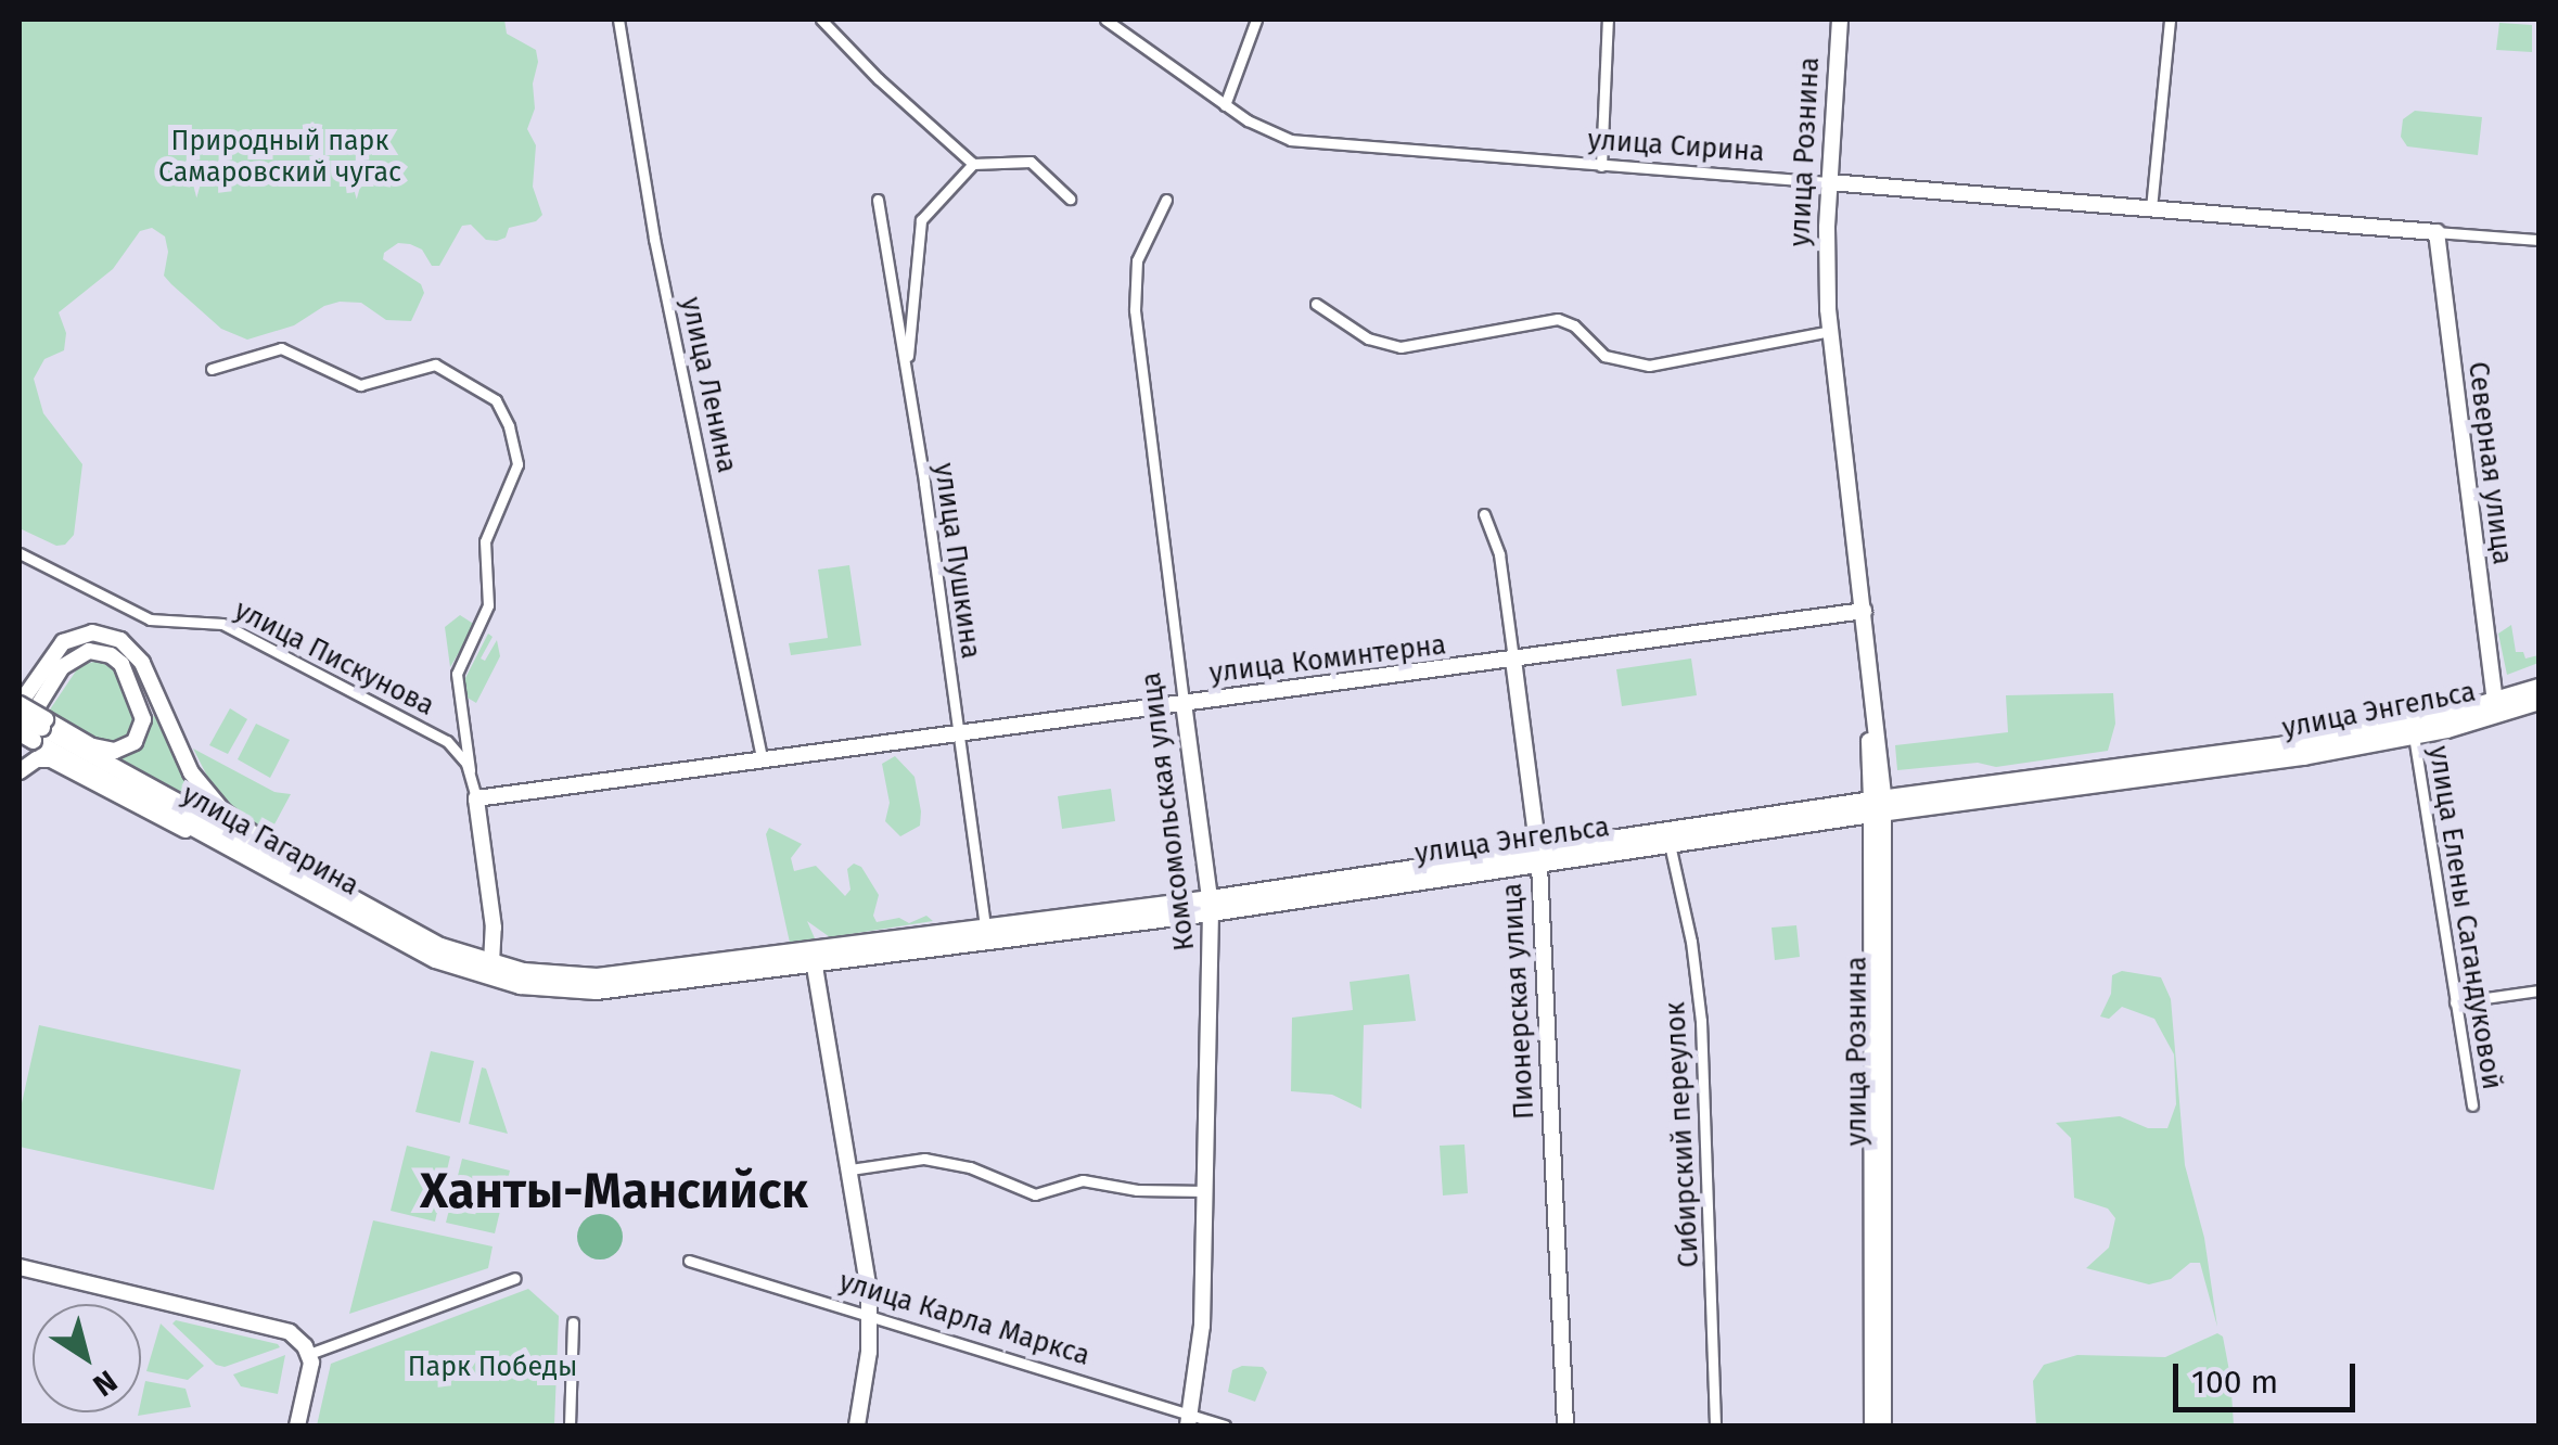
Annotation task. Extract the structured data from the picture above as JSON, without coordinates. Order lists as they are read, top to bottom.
{
  "streets": {
    "main road": ["улица Энгельса", "улица Гагарина"],
    "street": [
      "улица Сирина",
      "улица Рознина",
      "улица Ленина",
      "Северная улица",
      "улица Пушкина",
      "улица Пискунова",
      "улица Коминтерна",
      "Комсомольская улица",
      "улица Елены Сагандуковой",
      "Пионерская улица",
      "Сибирский переулок",
      "улица Карла Маркса"
    ]
  },
  "crossings": [
    ["улица Сирина", "улица Рознина"],
    ["улица Сирина", "Северная улица"],
    ["улица Рознина", "улица Коминтерна"],
    ["улица Рознина", "улица Энгельса"],
    ["улица Ленина", "улица Коминтерна"],
    ["Северная улица", "улица Энгельса"],
    ["улица Пушкина", "улица Коминтерна"],
    ["улица Пушкина", "улица Энгельса"],
    ["улица Пискунова", "улица Коминтерна"],
    ["улица Коминтерна", "Комсомольская улица"],
    ["улица Коминтерна", "Пионерская улица"],
    ["улица Энгельса", "Комсомольская улица"],
    ["улица Энгельса", "улица Гагарина"],
    ["улица Энгельса", "улица Елены Сагандуковой"],
    ["улица Энгельса", "Пионерская улица"],
    ["улица Энгельса", "Сибирский переулок"],
    ["Комсомольская улица", "улица Карла Маркса"]
  ],
  "districts": ["Ханты-Мансийск"],
  "parks": ["Природный парк Самаровский чугас", "Парк Победы"],
  "scale_bar": "100 m",
  "north": "bottom right"
}
